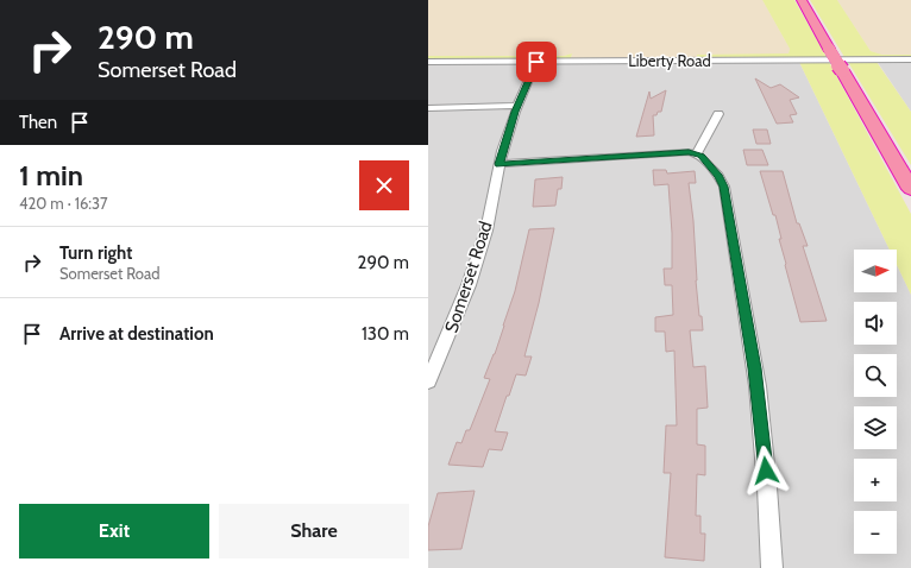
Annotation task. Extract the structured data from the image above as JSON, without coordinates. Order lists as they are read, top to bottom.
{
  "streets": {
    "street": ["Liberty Road", "Somerset Road"]
  },
  "crossings": [
    ["Liberty Road", "Somerset Road"]
  ],
  "north": "right",
  "page": {
    "turn": ["290 m", "Somerset Road"],
    "then": "Then",
    "heading": ["1 min", "420 m · 16:37"],
    "list": [
      {
        "name": "Turn right",
        "note": "Somerset Road",
        "value": "290 m"
      },
      {
        "name": "Arrive at destination",
        "value": "130 m"
      }
    ],
    "map_buttons": ["+", "−"],
    "buttons": ["Exit", "Share"]
  }
}
